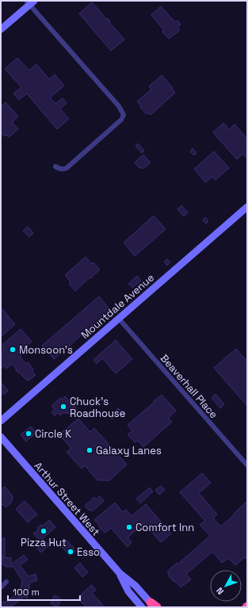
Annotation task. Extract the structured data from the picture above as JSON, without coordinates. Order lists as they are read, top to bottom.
{
  "streets": {
    "street": ["Mountdale Avenue", "Beaverhall Place", "Arthur Street West"]
  },
  "crossings": [
    ["Mountdale Avenue", "Beaverhall Place"]
  ],
  "places": [
    "Monsoon's",
    "Chuck's Roadhouse",
    "Circle K",
    "Galaxy Lanes",
    "Comfort Inn",
    "Pizza Hut",
    "Esso"
  ],
  "scale_bar": "100 m",
  "north": "bottom left"
}
